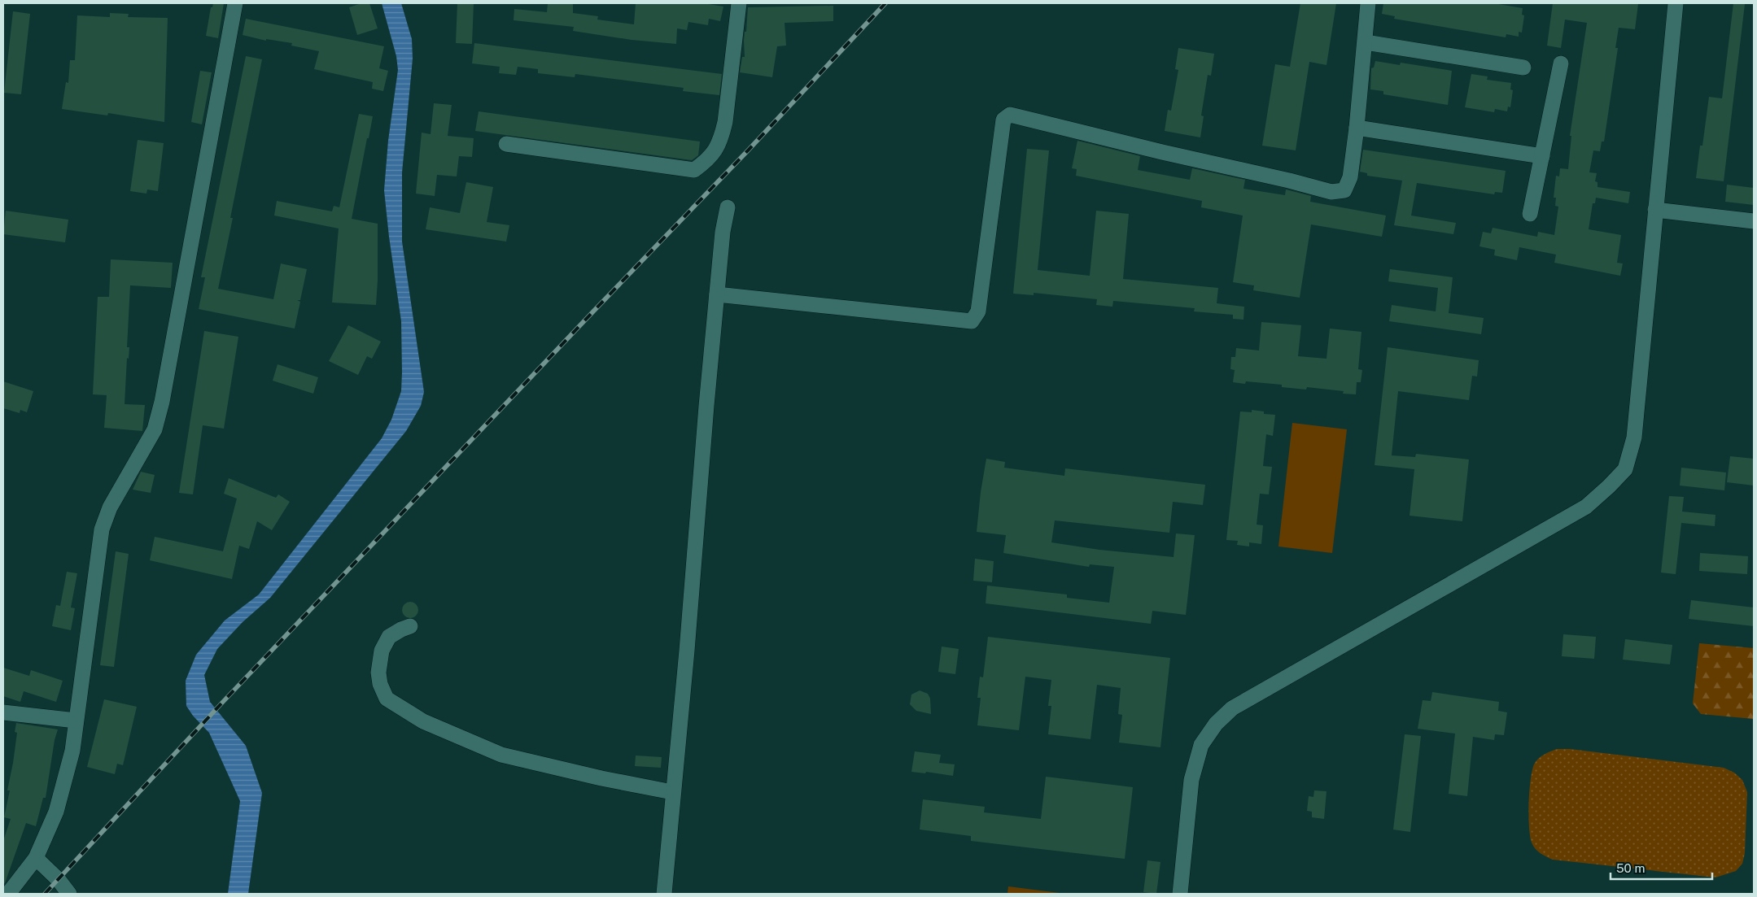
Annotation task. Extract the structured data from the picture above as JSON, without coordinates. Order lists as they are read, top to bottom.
{
  "scale_bar": "50 m"
}
